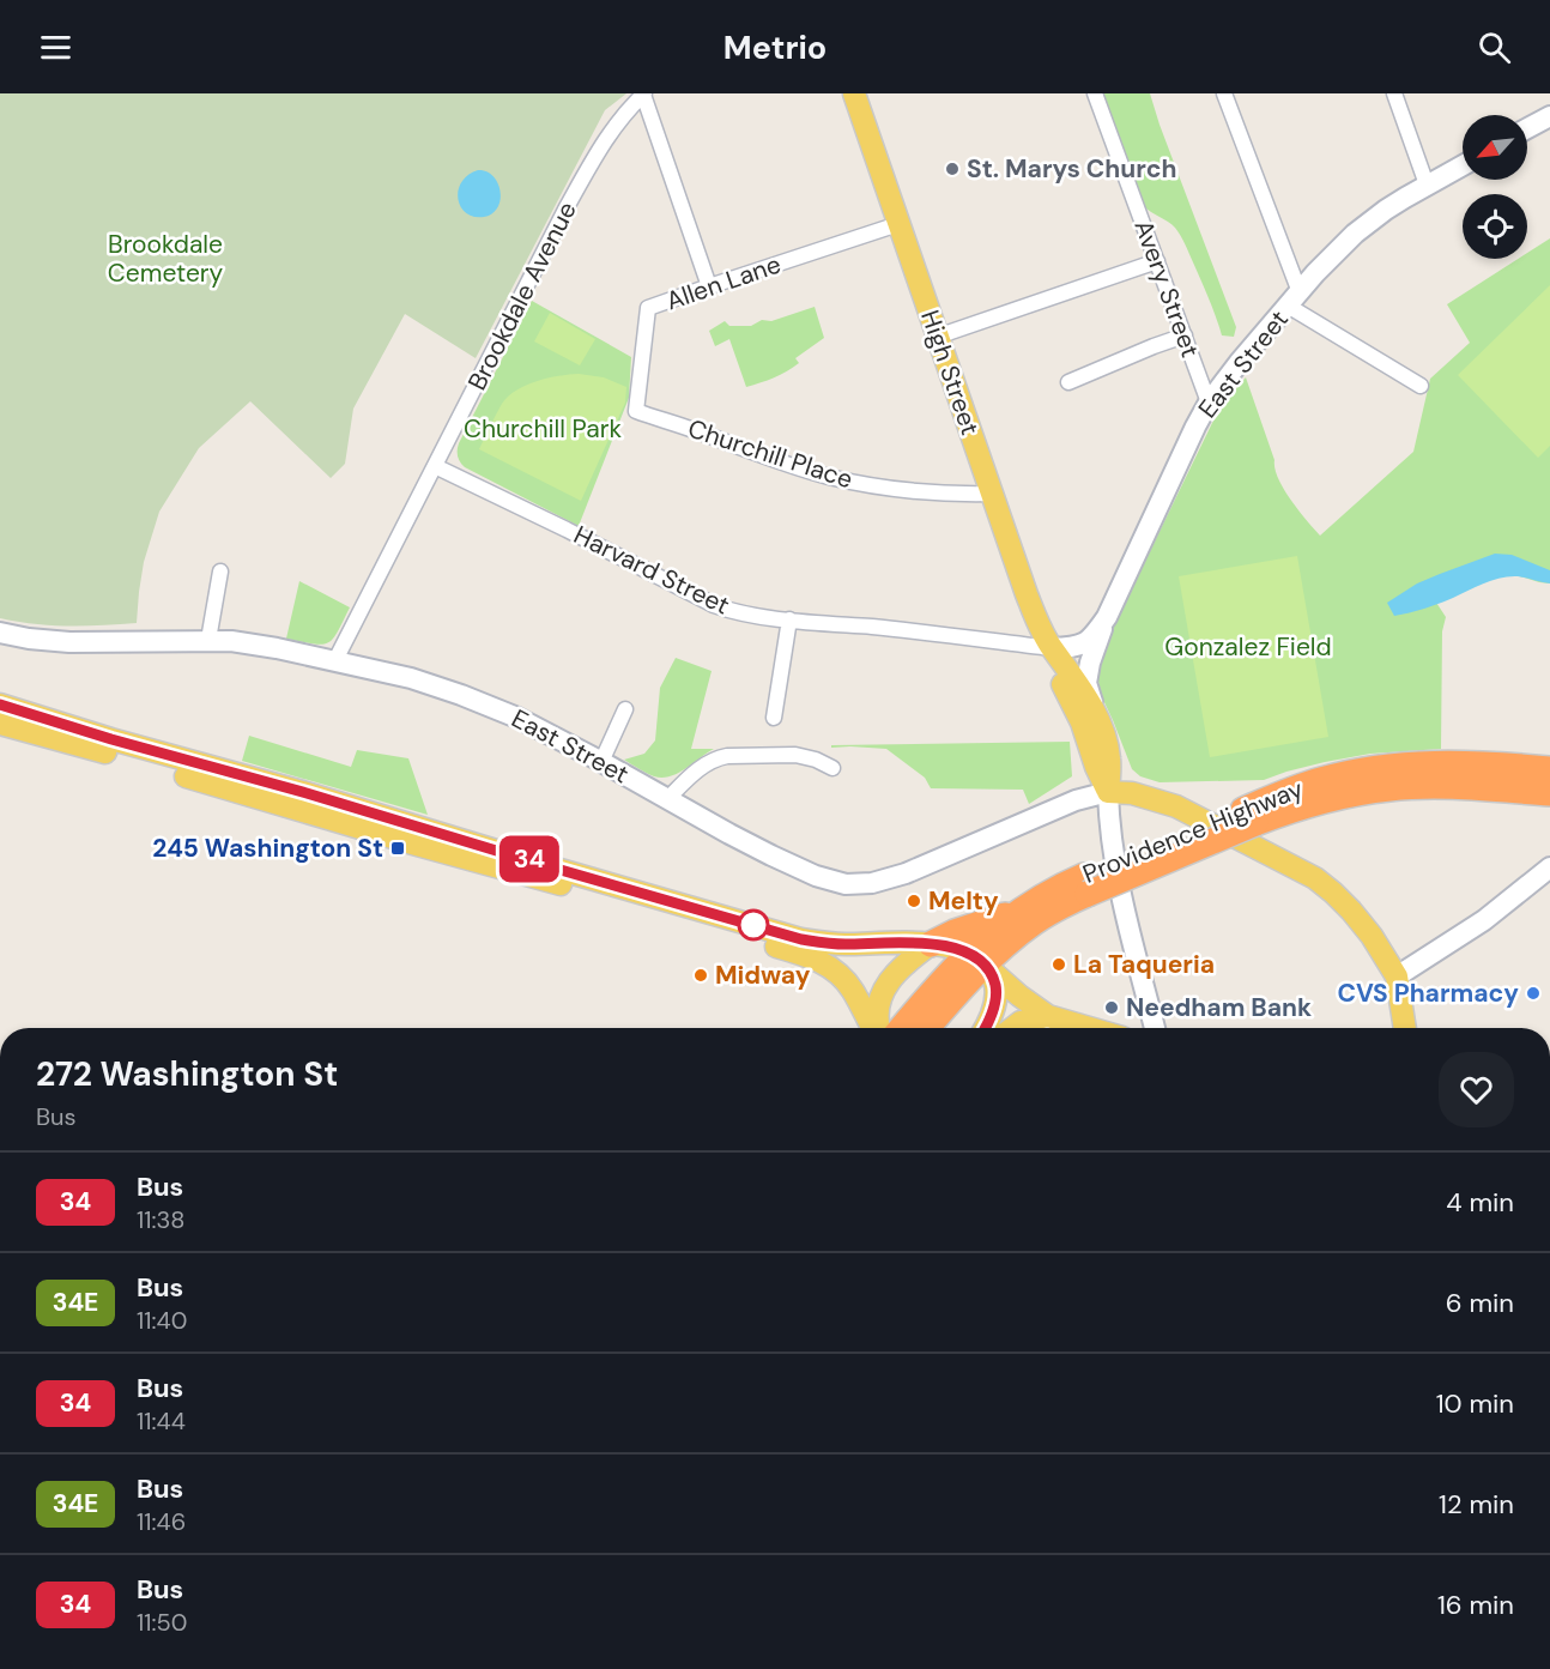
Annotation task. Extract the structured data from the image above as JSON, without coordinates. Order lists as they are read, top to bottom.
{
  "streets": {
    "highway": ["Providence Highway"],
    "main road": ["East Street", "High Street"],
    "street": [
      "Allen Lane",
      "Avery Street",
      "Brookdale Avenue",
      "Churchill Place",
      "Harvard Street"
    ]
  },
  "crossings": [
    ["Allen Lane", "High Street"],
    ["Allen Lane", "Churchill Place"],
    ["Avery Street", "East Street"],
    ["Brookdale Avenue", "East Street"],
    ["Brookdale Avenue", "Harvard Street"],
    ["East Street", "High Street"],
    ["East Street", "Harvard Street"],
    ["High Street", "Churchill Place"],
    ["High Street", "Harvard Street"]
  ],
  "parks": ["Brookdale Cemetery", "Churchill Park", "Gonzalez Field"],
  "places": {
    "other": [
      "St. Marys Church",
      "Melty",
      "La Taqueria",
      "Midway",
      "CVS Pharmacy",
      "Needham Bank"
    ],
    "transit": ["245 Washington St"]
  },
  "lines": ["bus line 34"],
  "north": "bottom left",
  "page": {
    "header": "Metrio",
    "on_map": "34",
    "heading": ["272 Washington St", "Bus"],
    "list": [
      {
        "mark": "34",
        "name": "Bus",
        "note": "11:38",
        "value": "4 min"
      },
      {
        "mark": "34E",
        "name": "Bus",
        "note": "11:40",
        "value": "6 min"
      },
      {
        "mark": "34",
        "name": "Bus",
        "note": "11:44",
        "value": "10 min"
      },
      {
        "mark": "34E",
        "name": "Bus",
        "note": "11:46",
        "value": "12 min"
      },
      {
        "mark": "34",
        "name": "Bus",
        "note": "11:50",
        "value": "16 min"
      }
    ]
  }
}
